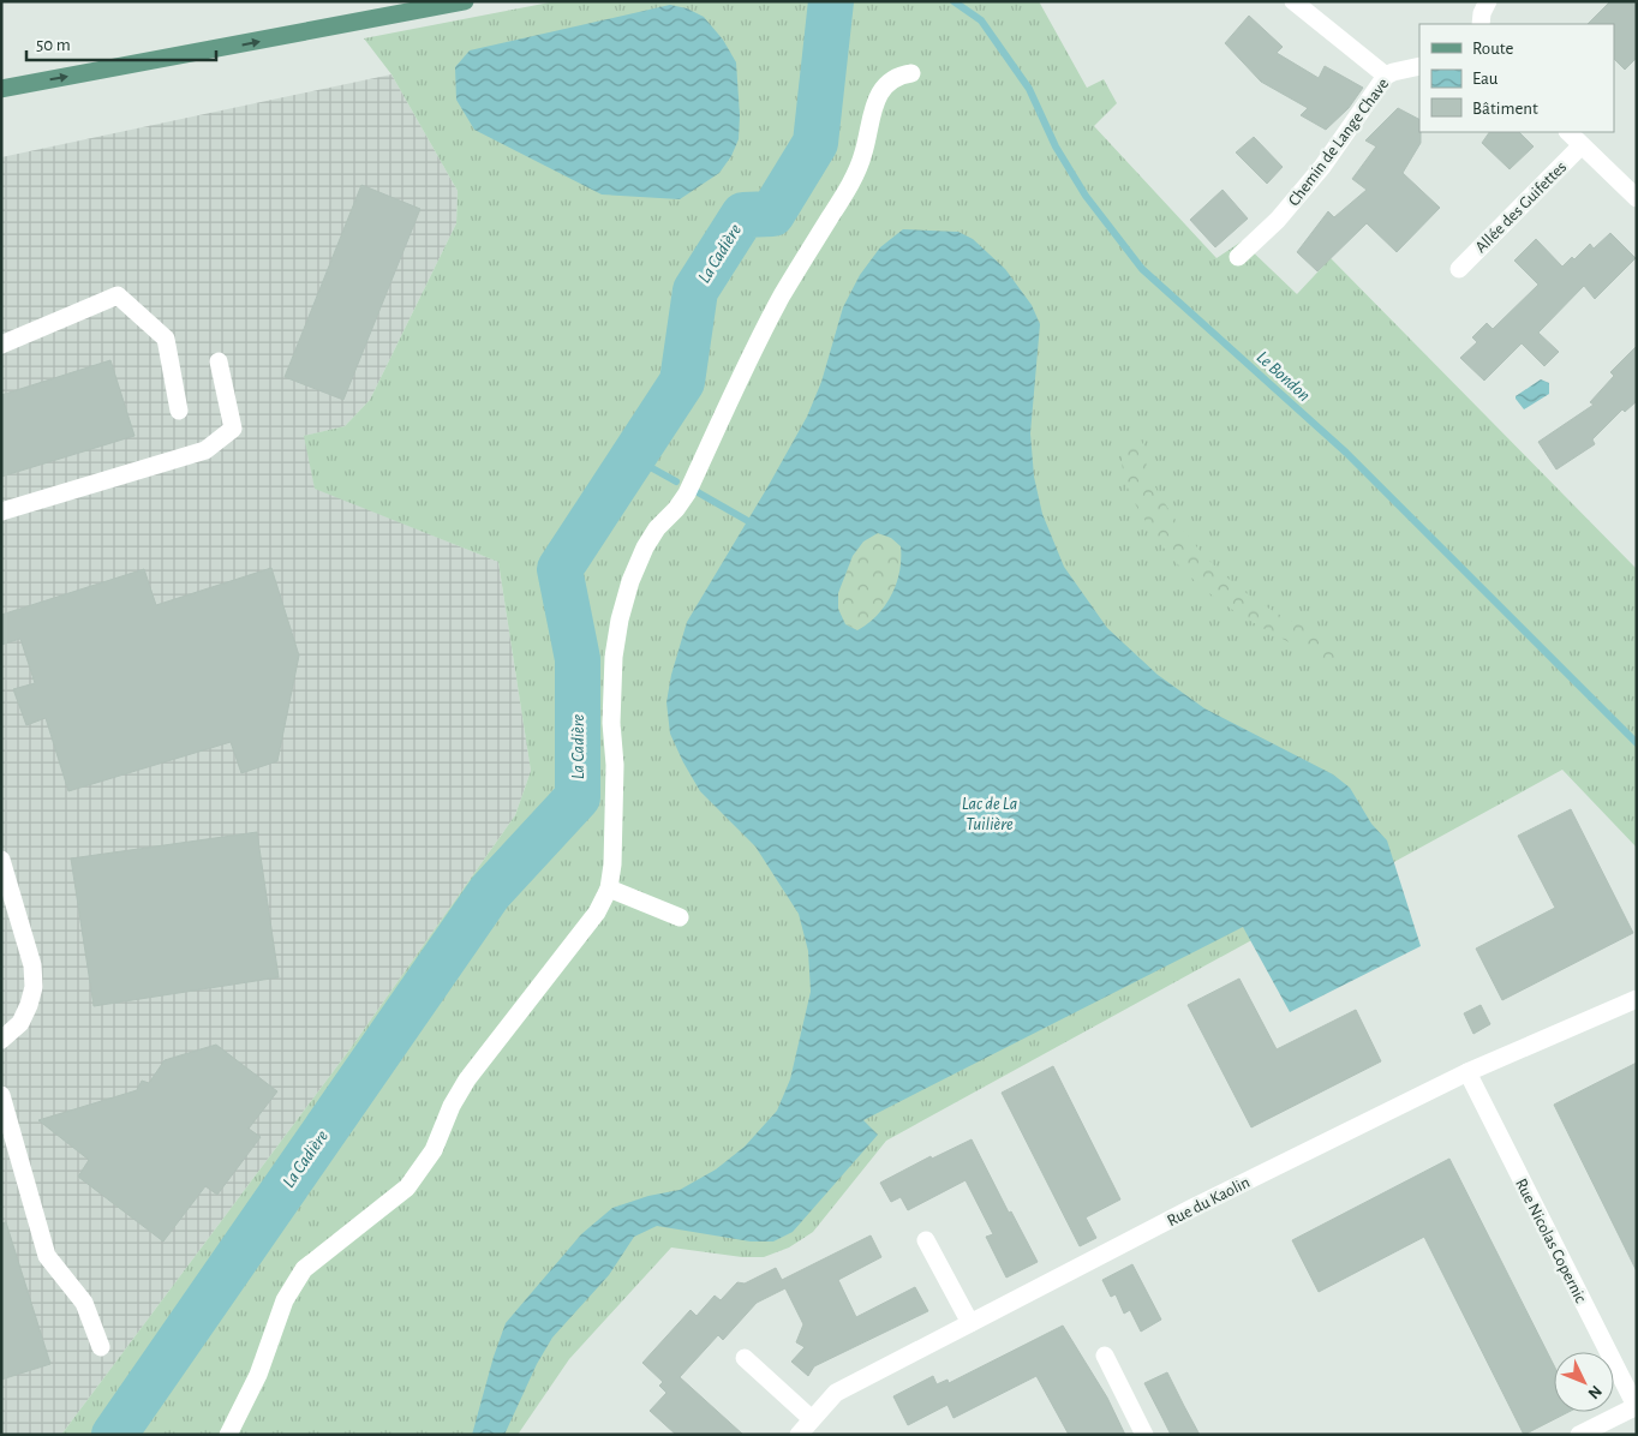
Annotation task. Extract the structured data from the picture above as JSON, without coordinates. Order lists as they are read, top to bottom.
{
  "streets": {
    "street": [
      "Chemin de Lange Chave",
      "Allée des Guifettes",
      "Rue du Kaolin",
      "Rue Nicolas Copernic"
    ]
  },
  "crossings": [
    ["Rue du Kaolin", "Rue Nicolas Copernic"]
  ],
  "water": ["La Cadière", "Le Bondon", "Lac de La Tuilière"],
  "legend": ["Route", "Eau", "Bâtiment"],
  "scale_bar": "50 m",
  "north": "bottom right"
}
